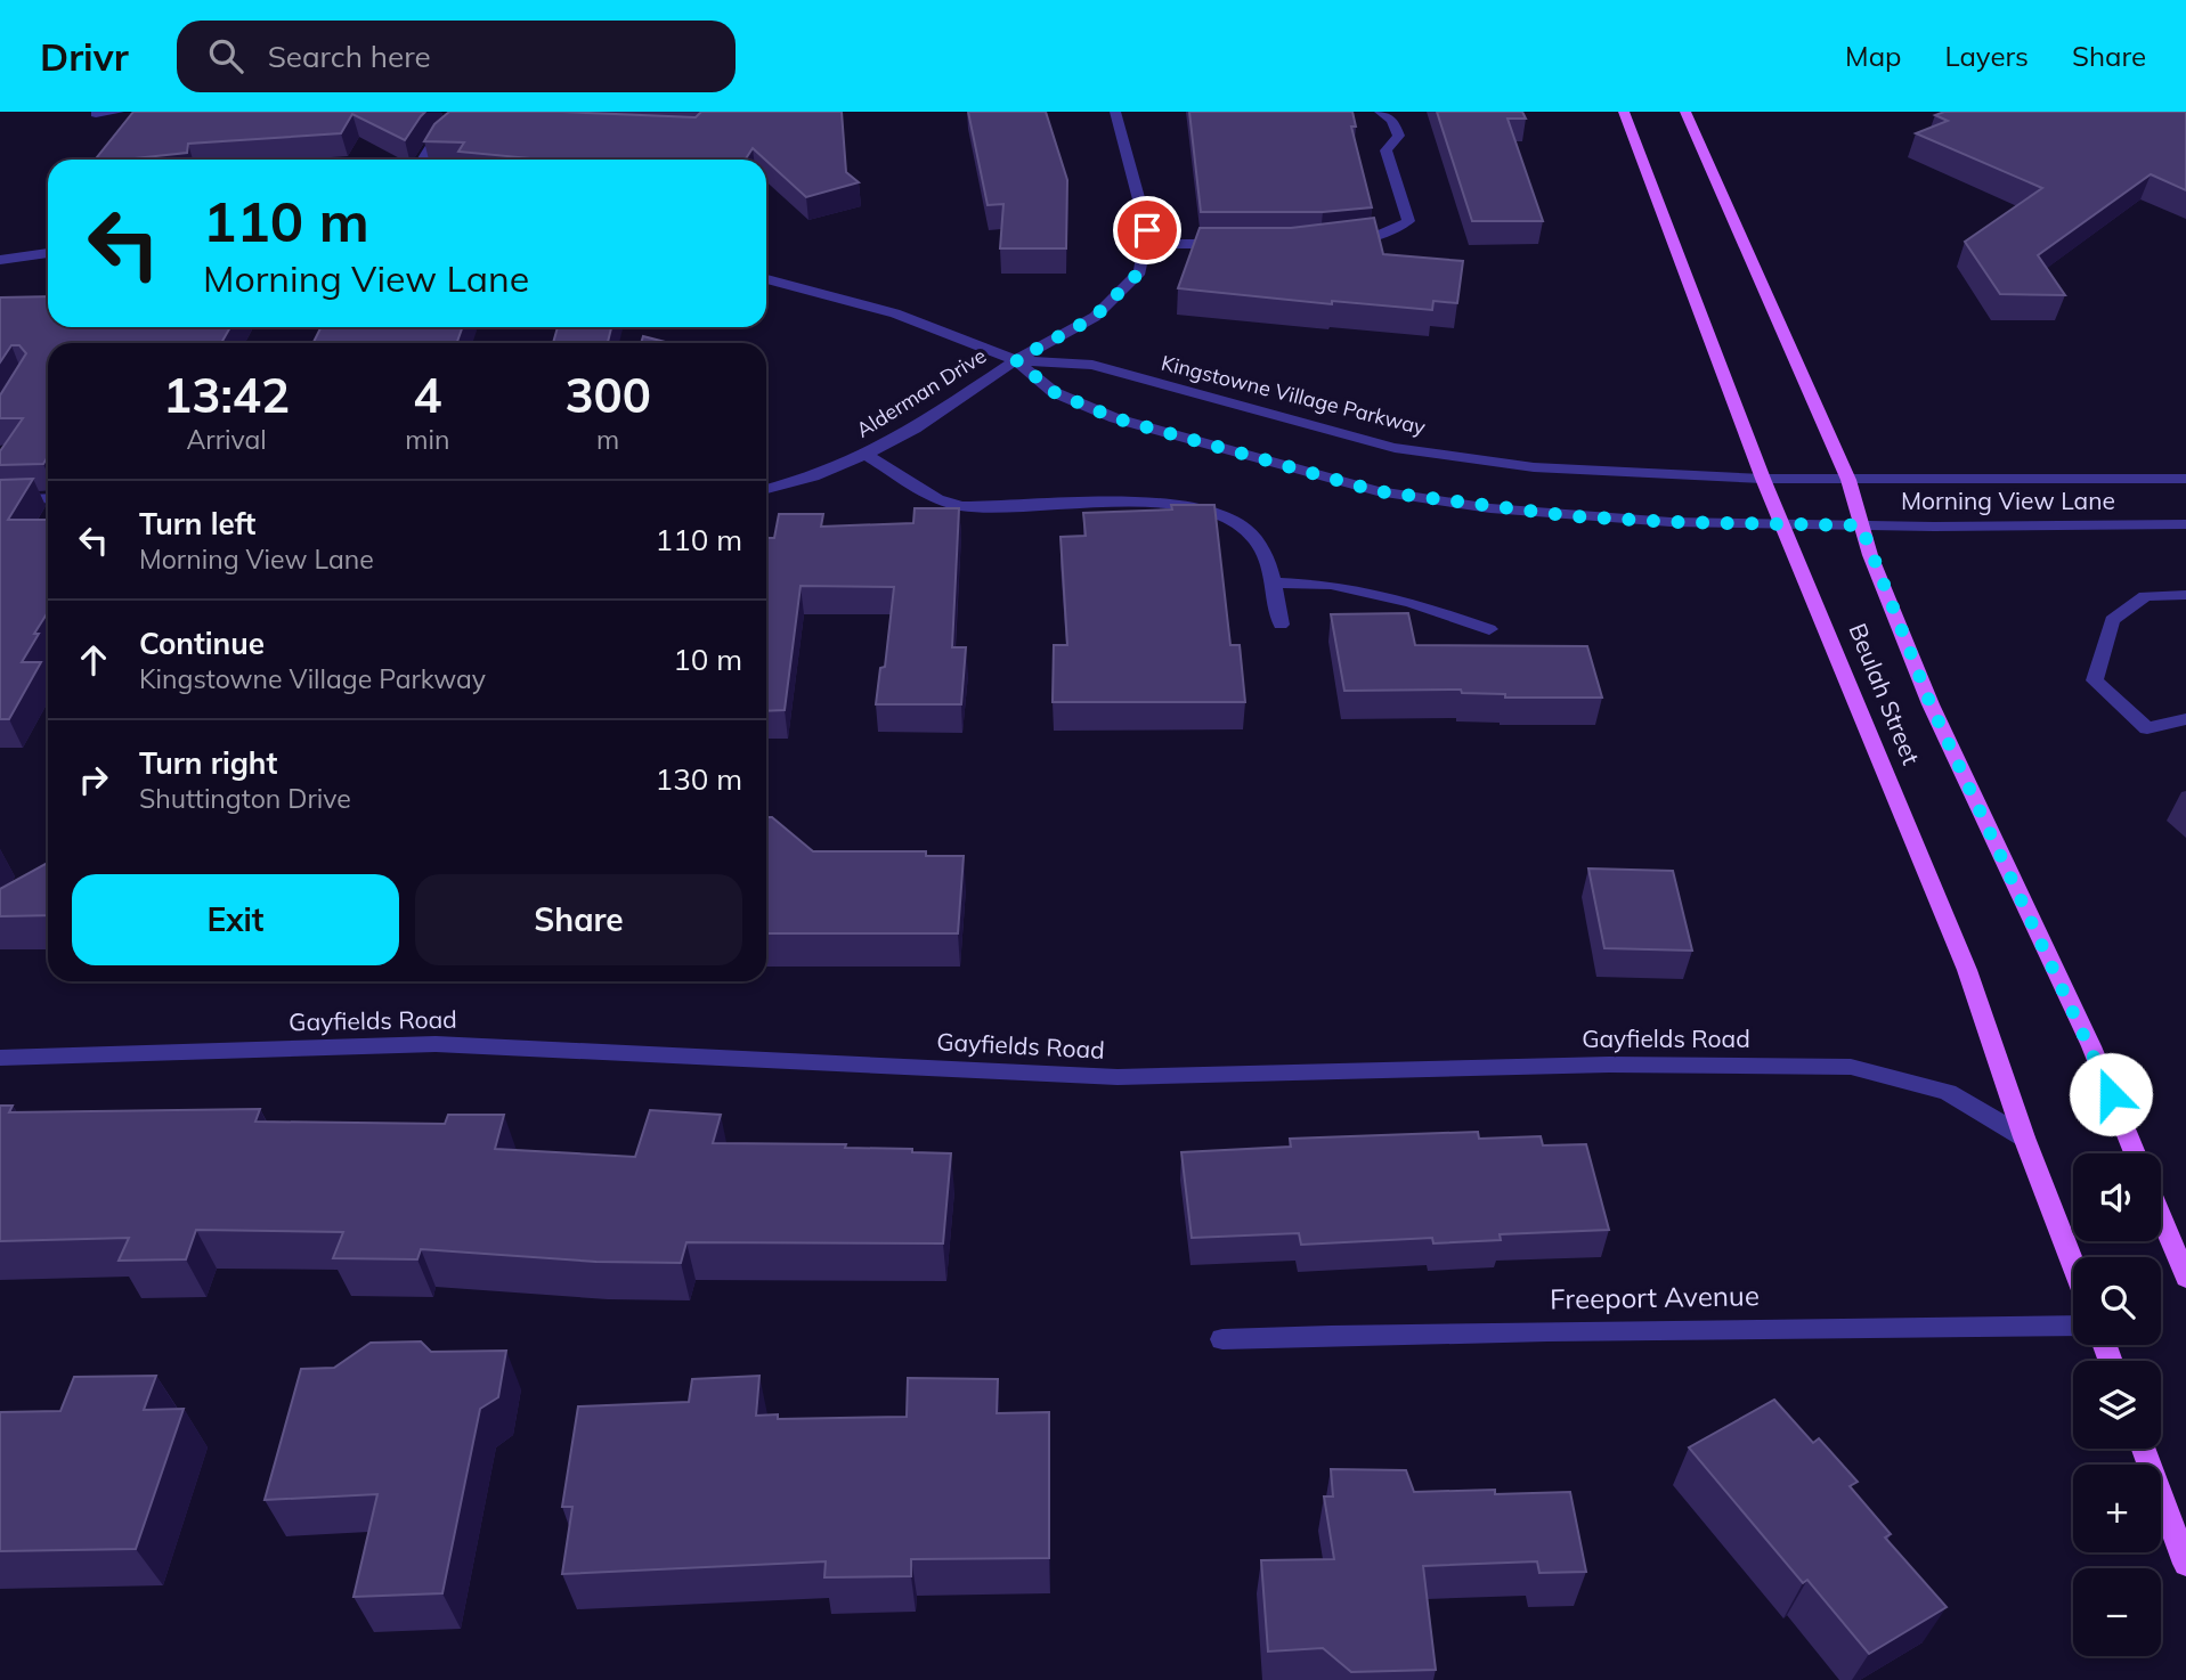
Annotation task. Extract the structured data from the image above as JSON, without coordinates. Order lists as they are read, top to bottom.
{
  "streets": {
    "main road": ["Beulah Street"],
    "street": [
      "Alderman Drive",
      "Kingstowne Village Parkway",
      "Morning View Lane",
      "Gayfields Road",
      "Freeport Avenue"
    ]
  },
  "crossings": [
    ["Alderman Drive", "Kingstowne Village Parkway"],
    ["Kingstowne Village Parkway", "Morning View Lane"],
    ["Kingstowne Village Parkway", "Beulah Street"],
    ["Morning View Lane", "Beulah Street"],
    ["Beulah Street", "Gayfields Road"]
  ],
  "page": {
    "header": "Drivr",
    "search": "Search here",
    "nav": ["Map", "Layers", "Share"],
    "turn": ["110 m", "Morning View Lane"],
    "eta": [
      "13:42",
      "Arrival",
      "4",
      "min",
      "300",
      "m"
    ],
    "list": [
      {
        "name": "Turn left",
        "note": "Morning View Lane",
        "value": "110 m"
      },
      {
        "name": "Continue",
        "note": "Kingstowne Village Parkway",
        "value": "10 m"
      },
      {
        "name": "Turn right",
        "note": "Shuttington Drive",
        "value": "130 m"
      }
    ],
    "buttons": ["Exit", "Share"],
    "map_buttons": ["+", "−"]
  }
}
